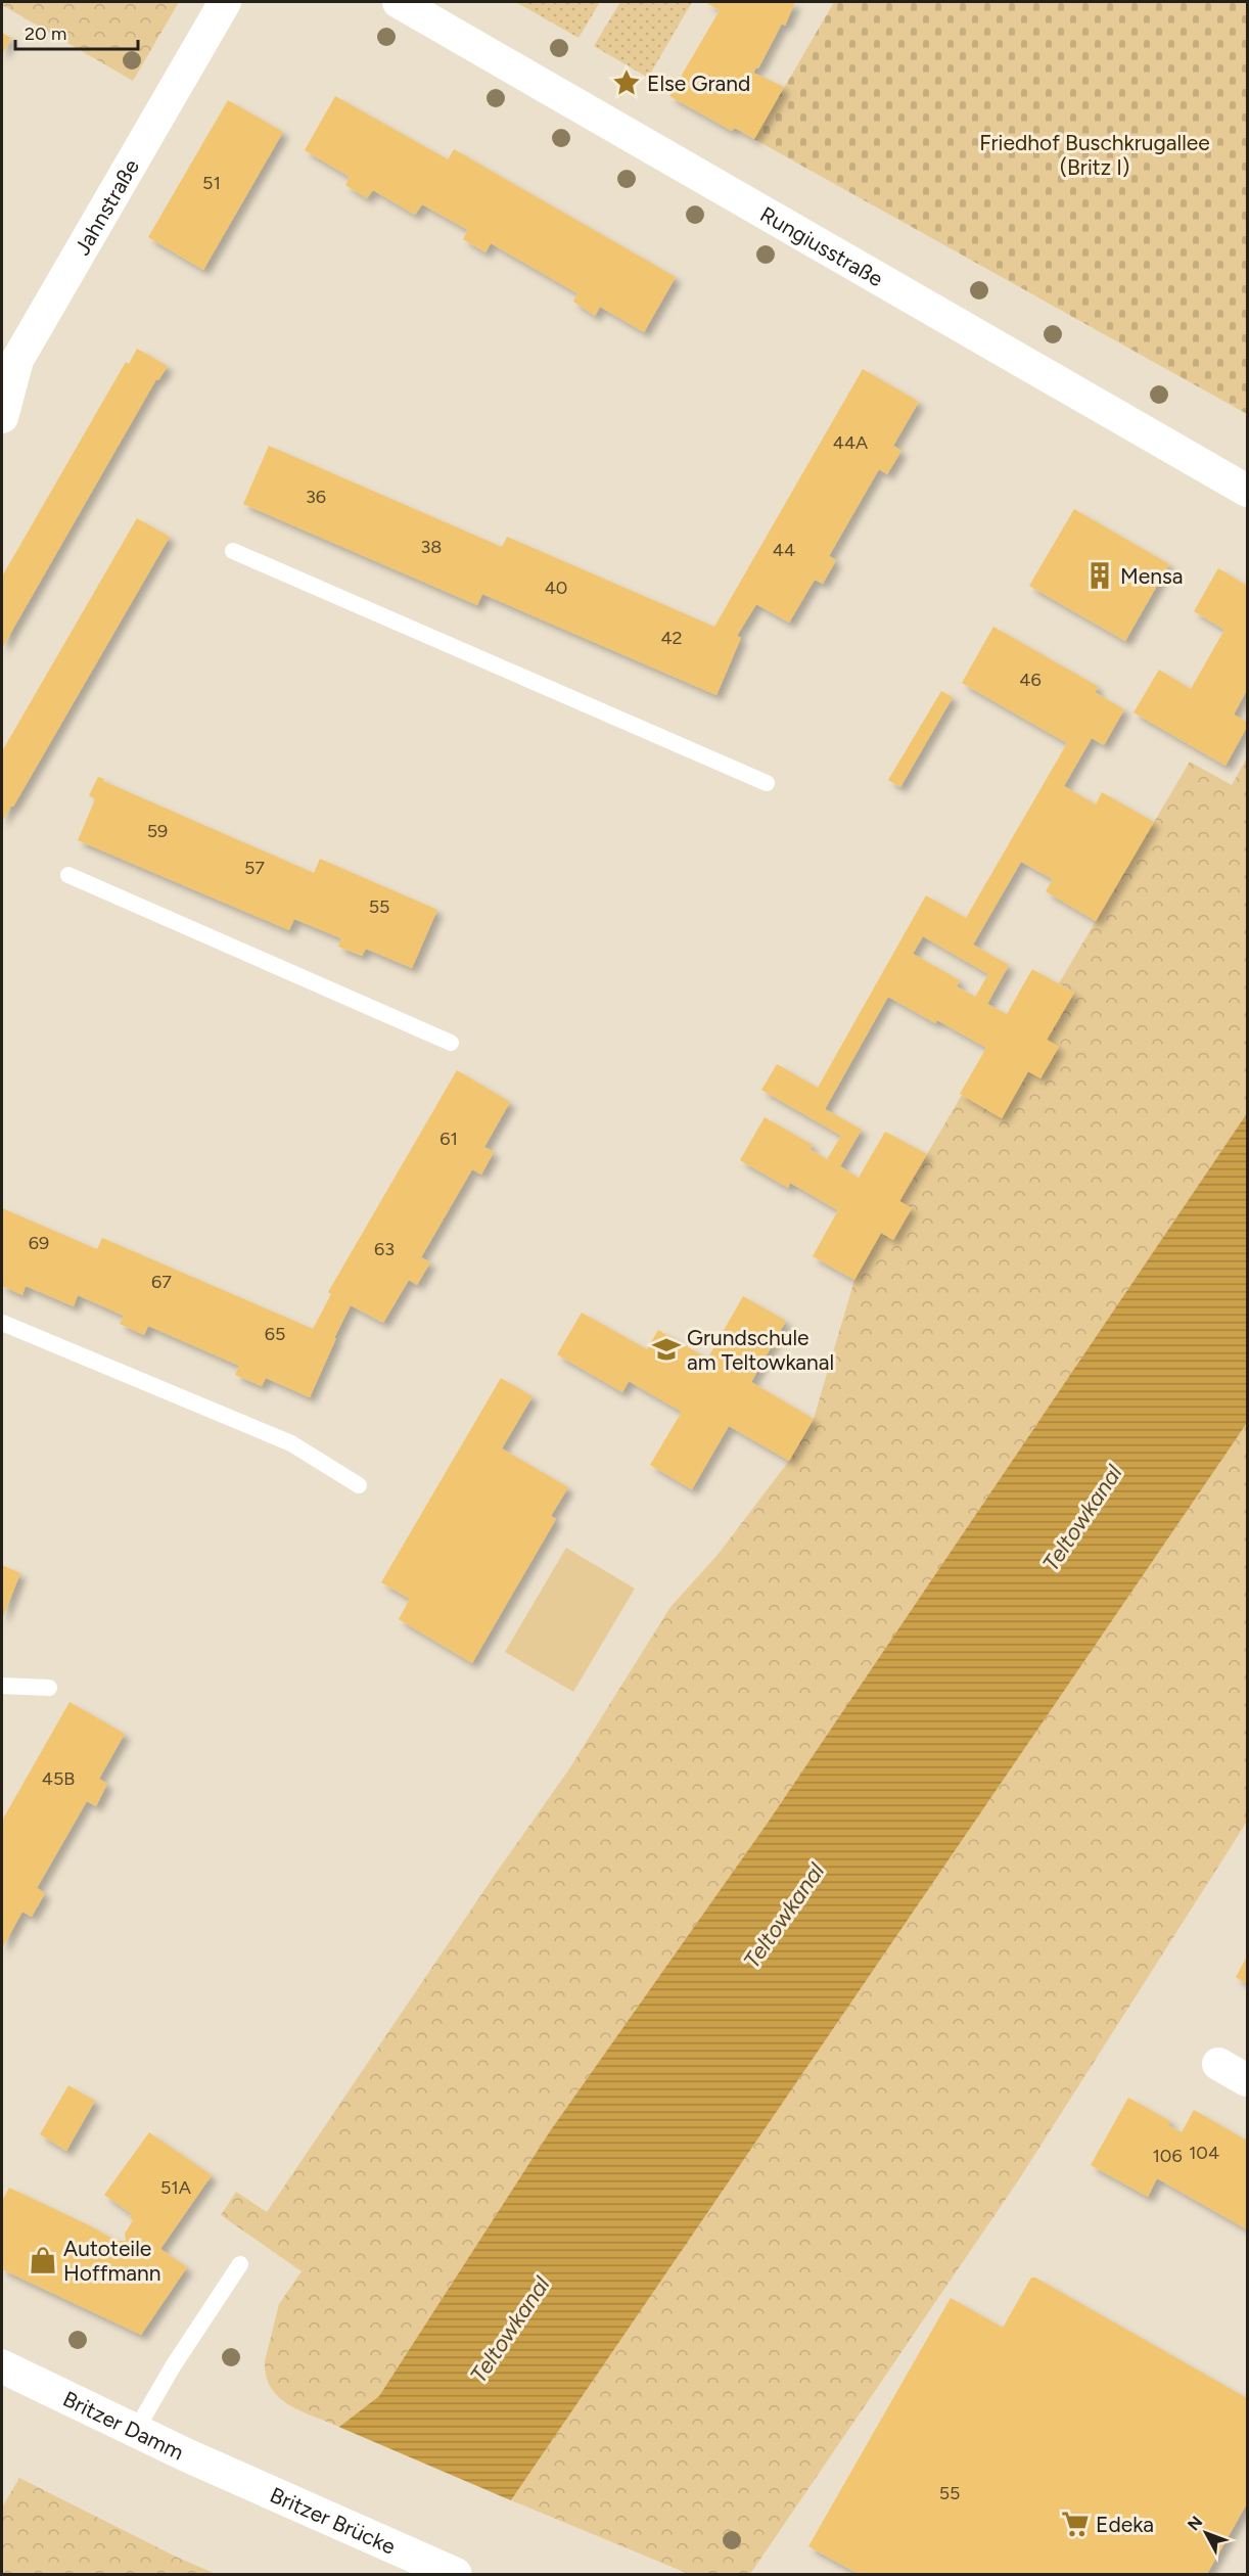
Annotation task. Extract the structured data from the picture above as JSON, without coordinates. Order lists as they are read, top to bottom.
{
  "streets": {
    "main road": ["Britzer Damm", "Britzer Brücke"],
    "street": ["Jahnstraße", "Rungiusstraße"]
  },
  "crossings": [
    ["Britzer Damm", "Britzer Brücke"]
  ],
  "water": ["Teltowkanal"],
  "parks": ["Friedhof Buschkrugallee (Britz I)"],
  "places": {
    "place": ["Else Grand"],
    "building": ["Mensa"],
    "school or university": ["Grundschule am Teltowkanal"],
    "shop": ["Autoteile Hoffmann"],
    "supermarket": ["Edeka"]
  },
  "house_numbers": [
    "51",
    "44A",
    "36",
    "38",
    "44",
    "40",
    "42",
    "46",
    "59",
    "57",
    "55",
    "61",
    "69",
    "63",
    "67",
    "65",
    "45B",
    "104",
    "106",
    "51A",
    "55"
  ],
  "scale_bar": "20 m",
  "north": "top left"
}
